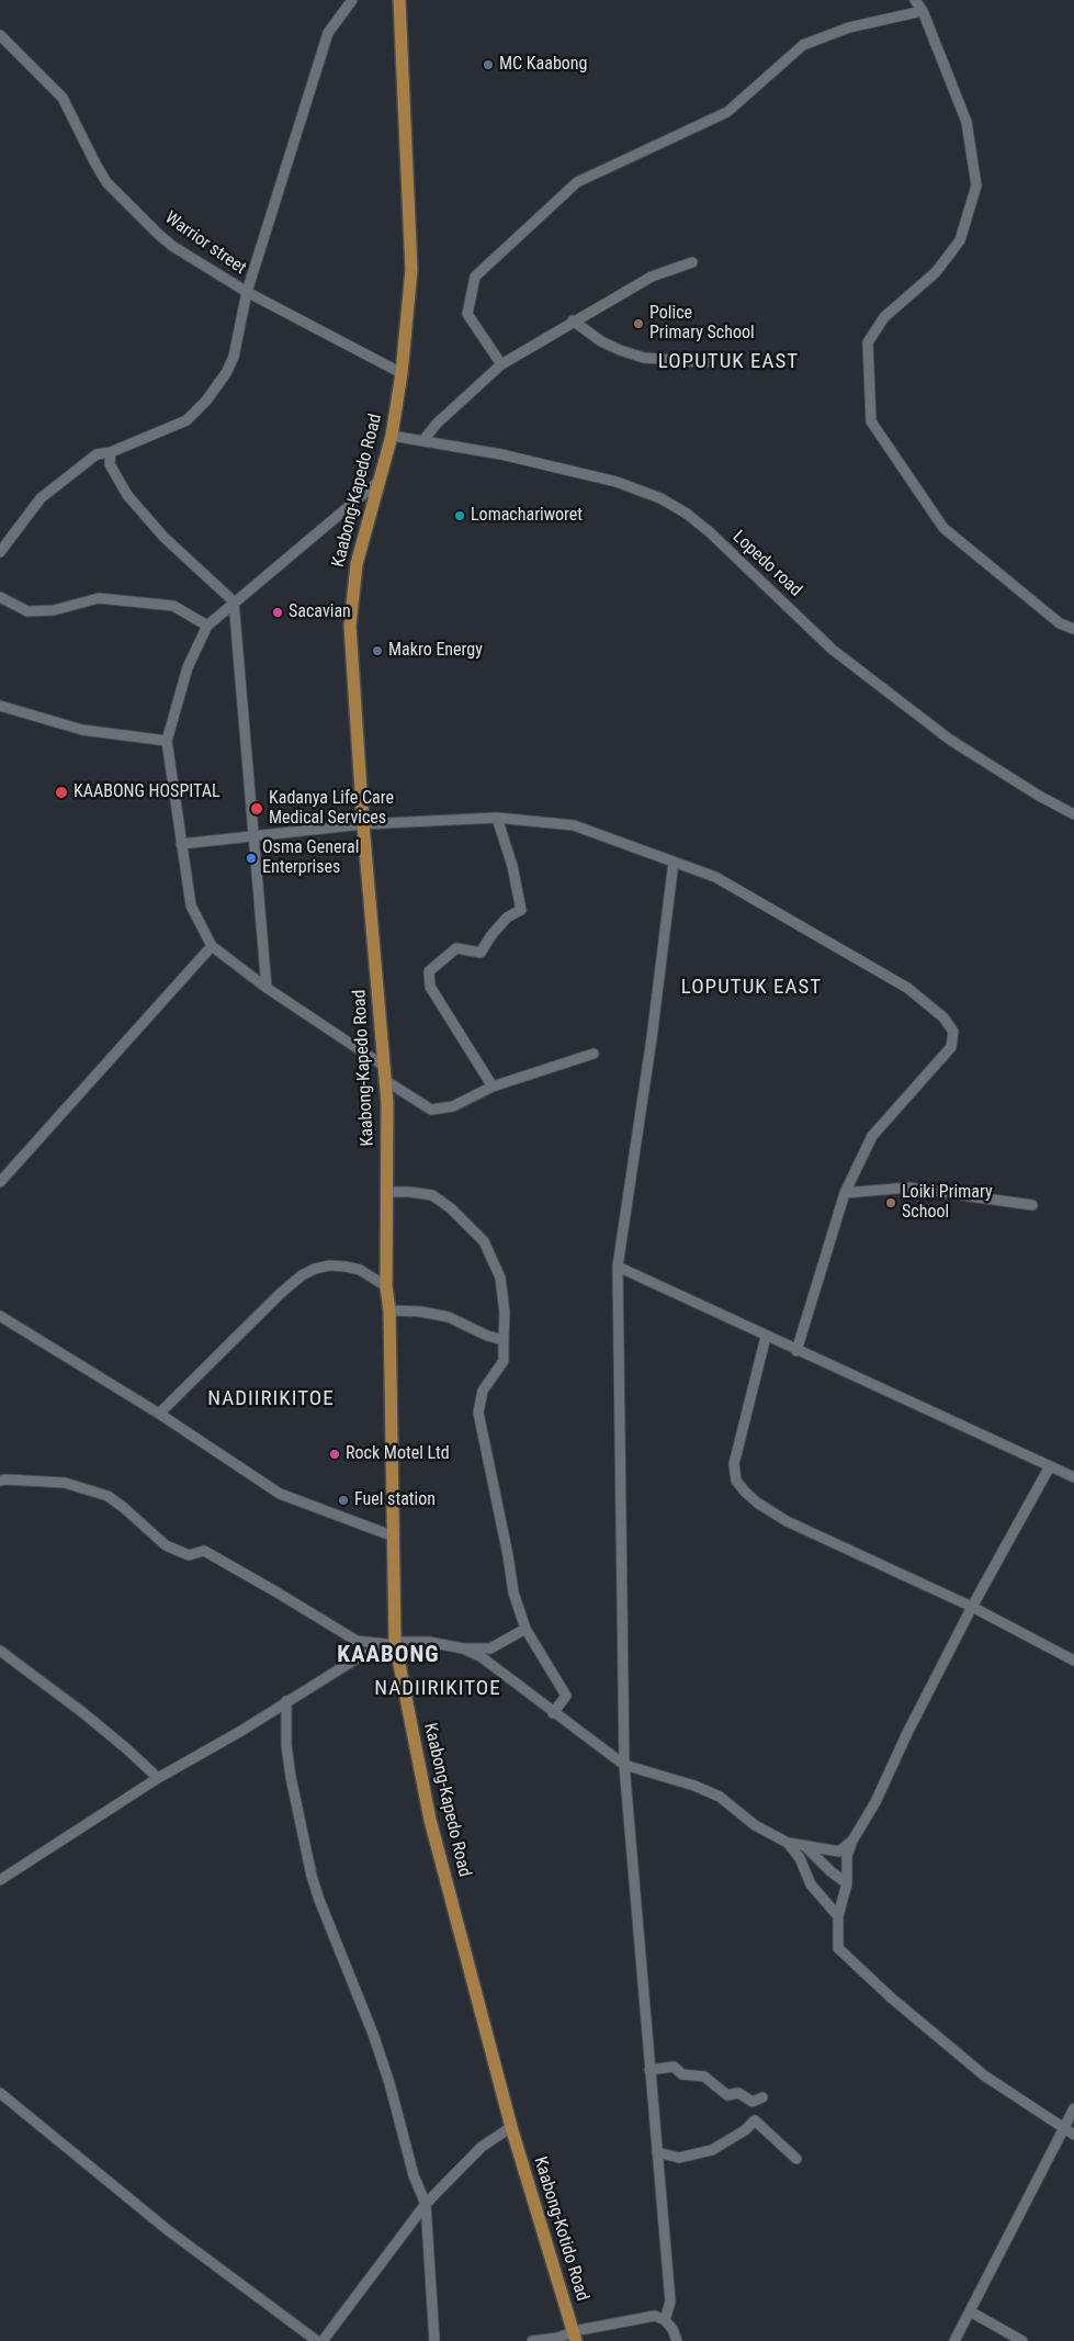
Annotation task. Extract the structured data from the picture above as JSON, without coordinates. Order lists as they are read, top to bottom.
{
  "streets": {
    "main road": ["Kaabong-Kapedo Road", "Kaabong-Kotido Road"],
    "street": ["Warrior street", "Lopedo road"]
  },
  "crossings": [
    ["Warrior street", "Kaabong-Kapedo Road"],
    ["Kaabong-Kapedo Road", "Lopedo road"],
    ["Kaabong-Kapedo Road", "Kaabong-Kotido Road"]
  ],
  "districts": [
    "LOPUTUK EAST",
    "LOPUTUK EAST",
    "NADIIRIKITOE",
    "KAABONG",
    "NADIIRIKITOE"
  ],
  "places": [
    "MC Kaabong",
    "Police Primary School",
    "Lomachariworet",
    "Sacavian",
    "Makro Energy",
    "KAABONG HOSPITAL",
    "Kadanya Life Care Medical Services",
    "Osma General Enterprises",
    "Loiki Primary School",
    "Rock Motel Ltd",
    "Fuel station"
  ]
}
